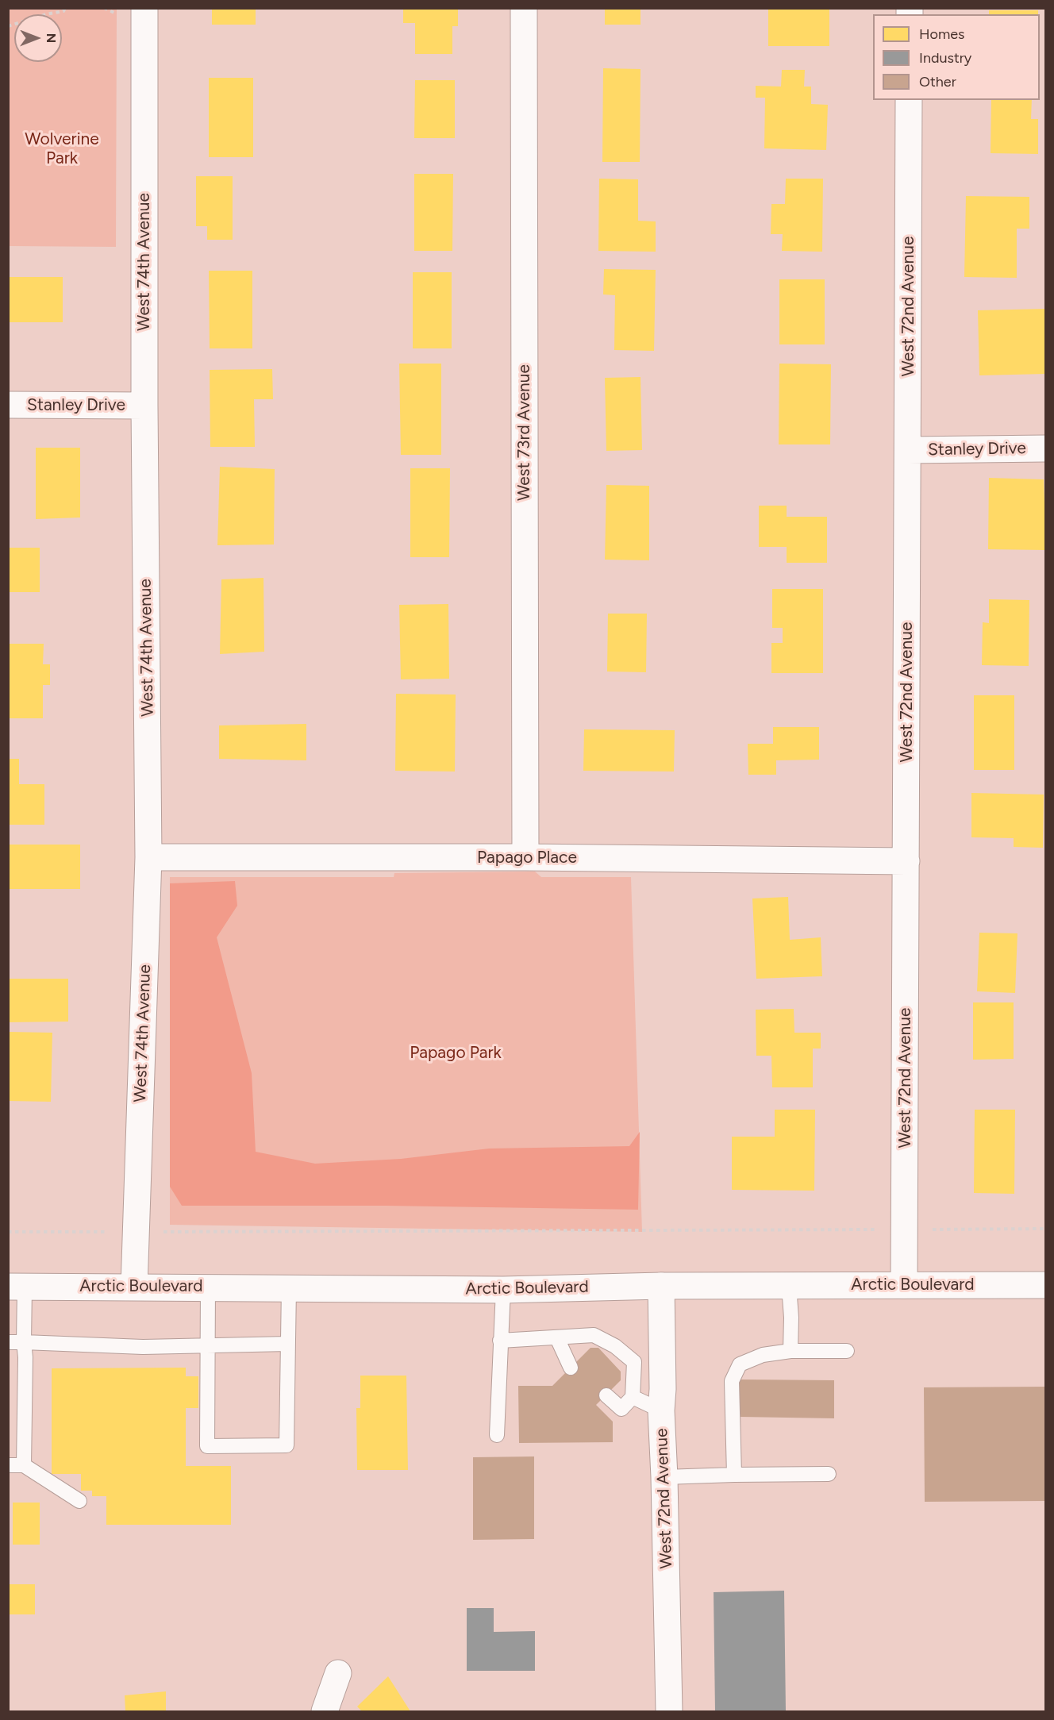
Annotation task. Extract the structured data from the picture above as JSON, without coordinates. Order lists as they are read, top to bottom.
{
  "streets": {
    "street": [
      "West 74th Avenue",
      "West 72nd Avenue",
      "Stanley Drive",
      "West 73rd Avenue",
      "Papago Place",
      "Arctic Boulevard"
    ]
  },
  "crossings": [
    ["West 74th Avenue", "Stanley Drive"],
    ["West 74th Avenue", "Papago Place"],
    ["West 74th Avenue", "Arctic Boulevard"],
    ["West 72nd Avenue", "Stanley Drive"],
    ["West 72nd Avenue", "Papago Place"],
    ["West 72nd Avenue", "Arctic Boulevard"],
    ["West 73rd Avenue", "Papago Place"]
  ],
  "parks": ["Wolverine Park", "Papago Park"],
  "legend": ["Homes", "Industry", "Other"],
  "north": "right"
}
